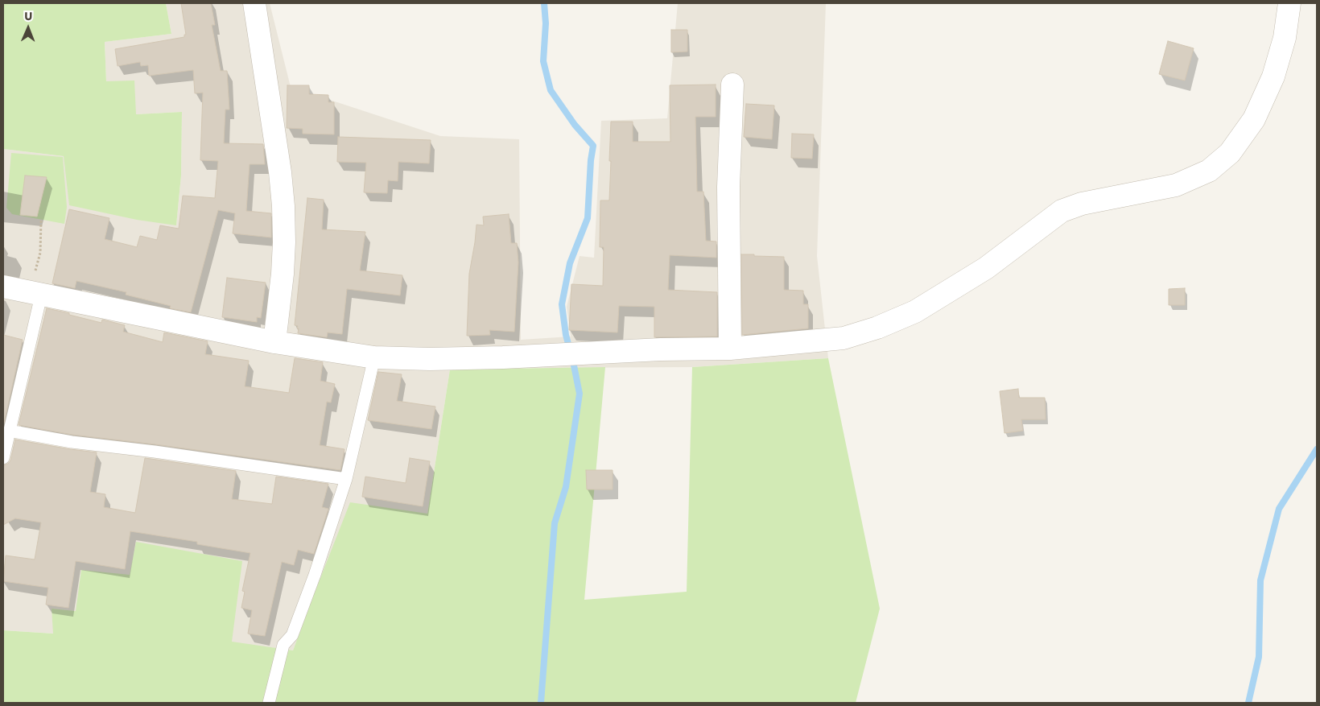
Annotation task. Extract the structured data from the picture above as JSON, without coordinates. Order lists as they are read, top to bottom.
{
  "north": "top"
}
